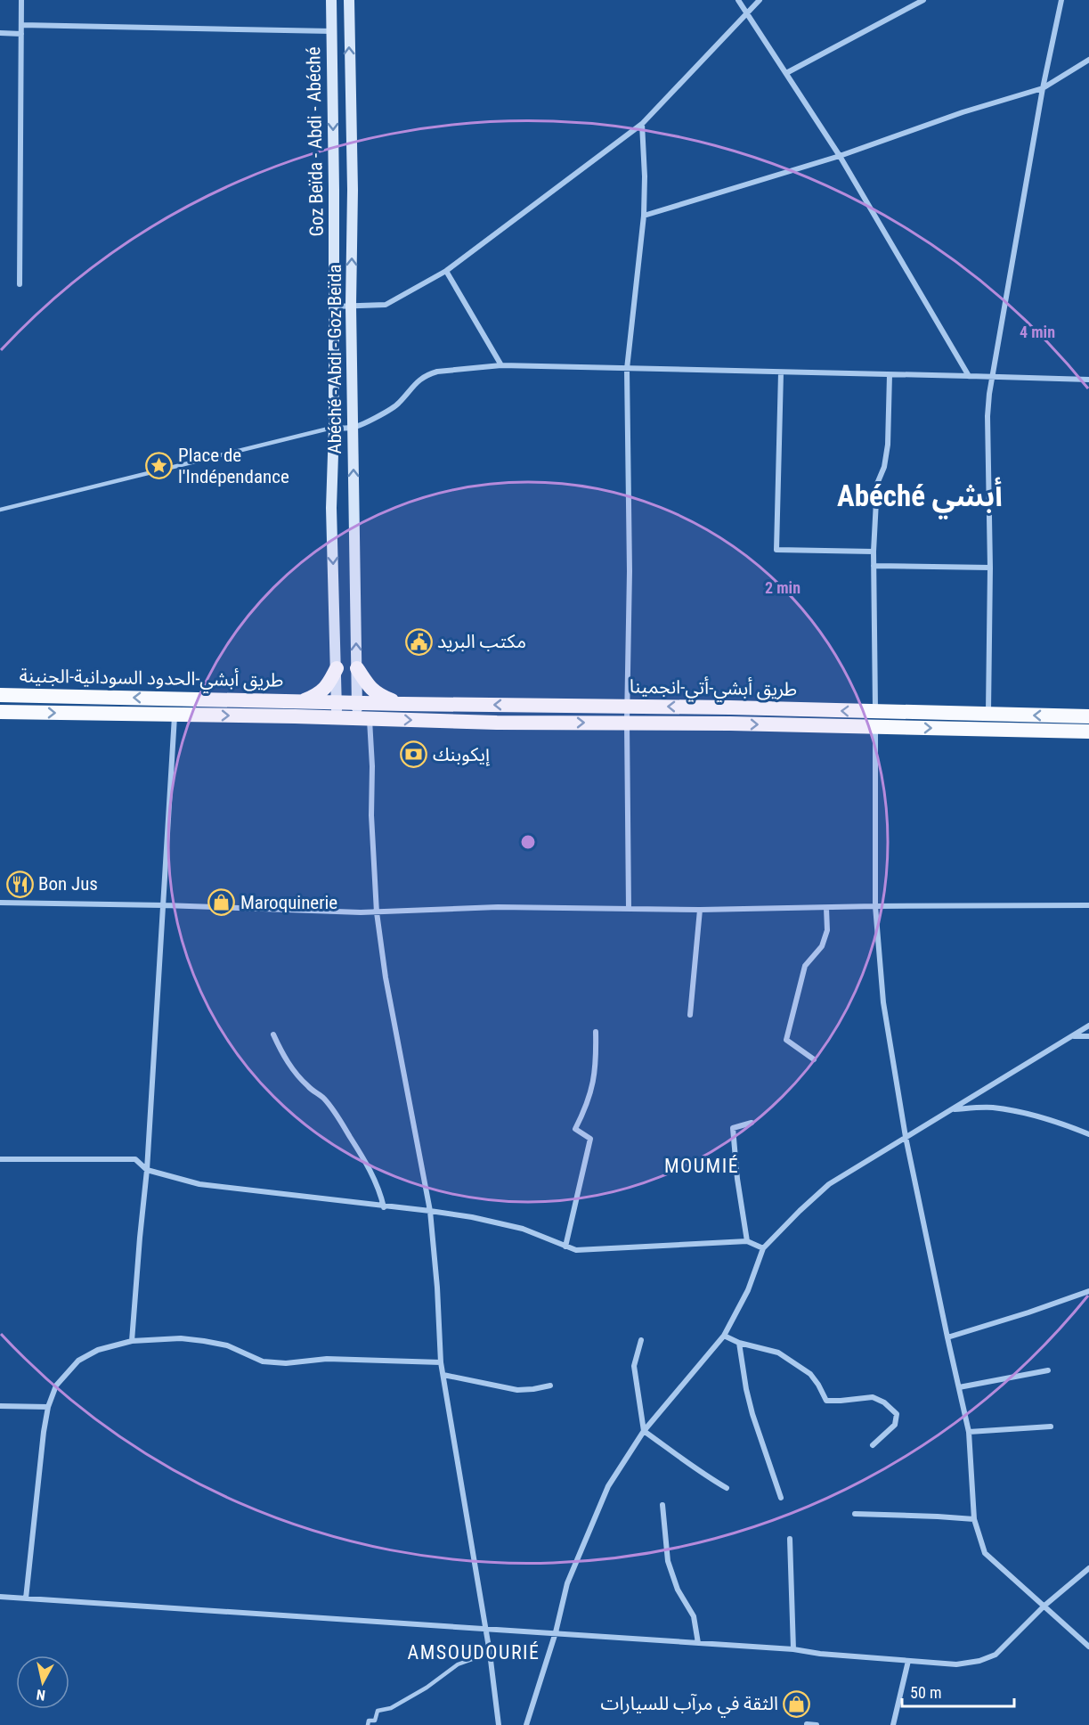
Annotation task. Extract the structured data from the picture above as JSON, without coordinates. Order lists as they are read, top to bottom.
{
  "streets": {
    "highway": ["طريق أبشي-الحدود السودانية-الجنينة", "طريق أبشي-أتي-انجمينا"],
    "main road": ["Goz Beïda - Abdi - Abéché", "Abéché - Abdi - Goz Beïda"]
  },
  "crossings": [
    ["Goz Beïda - Abdi - Abéché", "طريق أبشي-الحدود السودانية-الجنينة"],
    ["Goz Beïda - Abdi - Abéché", "طريق أبشي-أتي-انجمينا"],
    ["Abéché - Abdi - Goz Beïda", "طريق أبشي-أتي-انجمينا"],
    ["طريق أبشي-الحدود السودانية-الجنينة", "طريق أبشي-أتي-انجمينا"]
  ],
  "one_way": ["Goz Beïda - Abdi - Abéché", "Abéché - Abdi - Goz Beïda"],
  "districts": ["Abéché أبشي", "MOUMIÉ", "AMSOUDOURIÉ"],
  "places": {
    "place": ["Place de l'Indépendance"],
    "public building": ["مكتب البريد"],
    "bank": ["إيكوبنك"],
    "restaurant": ["Bon Jus"],
    "shop": ["Maroquinerie", "الثقة في مرآب للسيارات"]
  },
  "scale_bar": "50 m",
  "north": "bottom",
  "rings": ["4 min", "2 min"]
}
